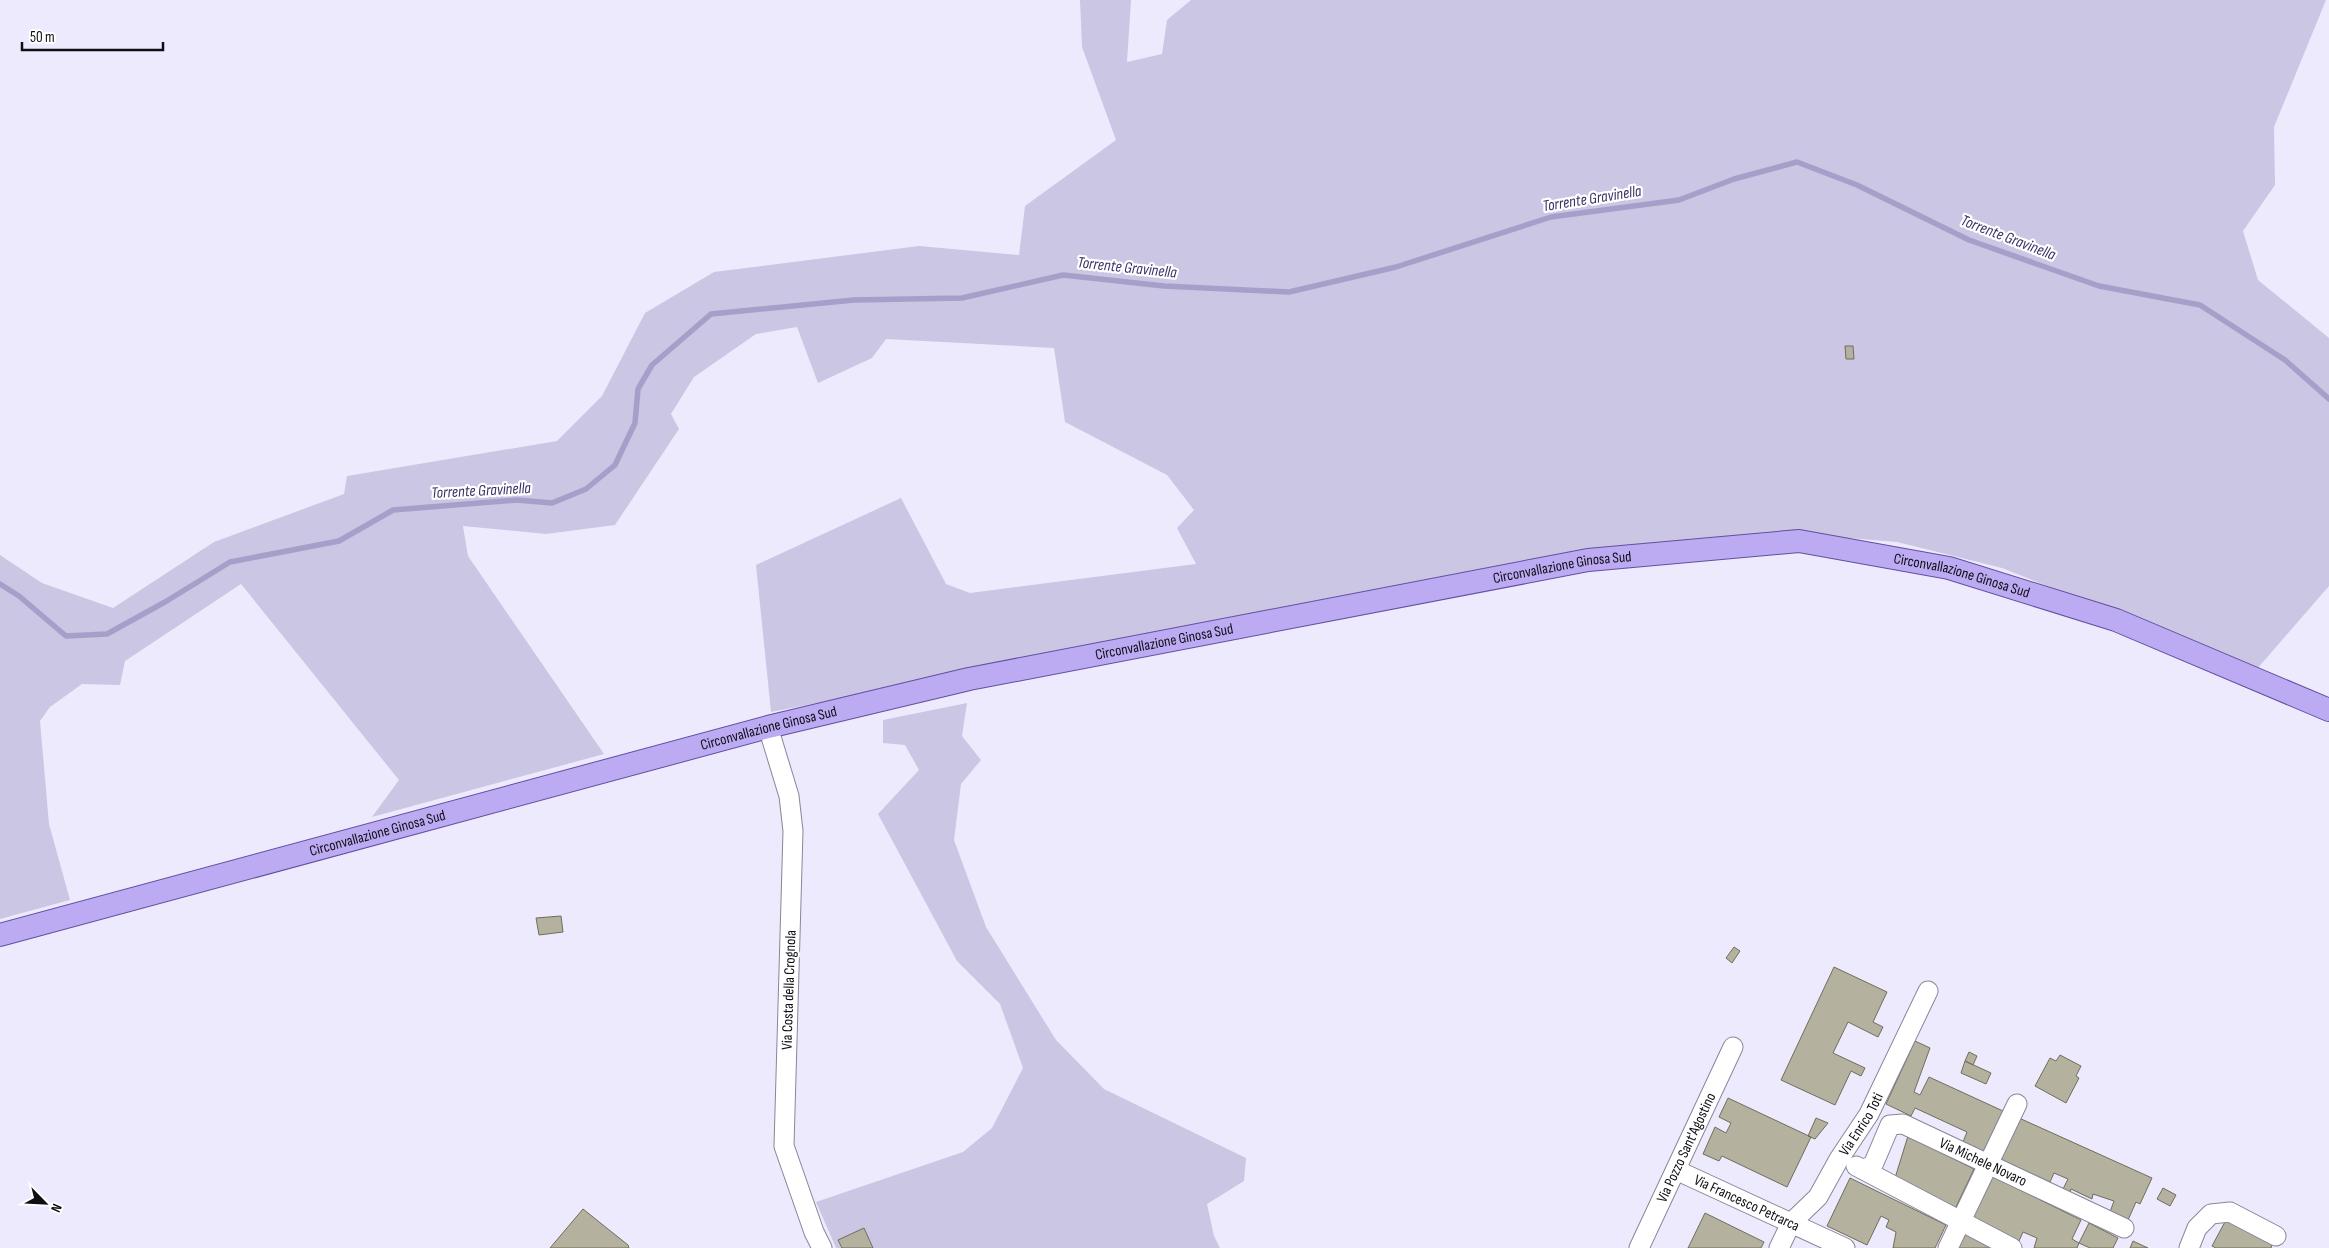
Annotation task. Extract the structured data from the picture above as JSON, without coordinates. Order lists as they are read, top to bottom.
{
  "streets": {
    "main road": ["Circonvallazione Ginosa Sud"],
    "street": [
      "Via Costa della Crognola",
      "Via Enrico Toti",
      "Via Pozzo Sant'Agostino",
      "Via Michele Novaro",
      "Via Francesco Petrarca"
    ]
  },
  "crossings": [
    ["Circonvallazione Ginosa Sud", "Via Costa della Crognola"],
    ["Via Enrico Toti", "Via Francesco Petrarca"],
    ["Via Pozzo Sant'Agostino", "Via Francesco Petrarca"]
  ],
  "water": ["Torrente Gravinella"],
  "scale_bar": "50 m",
  "north": "bottom right"
}
